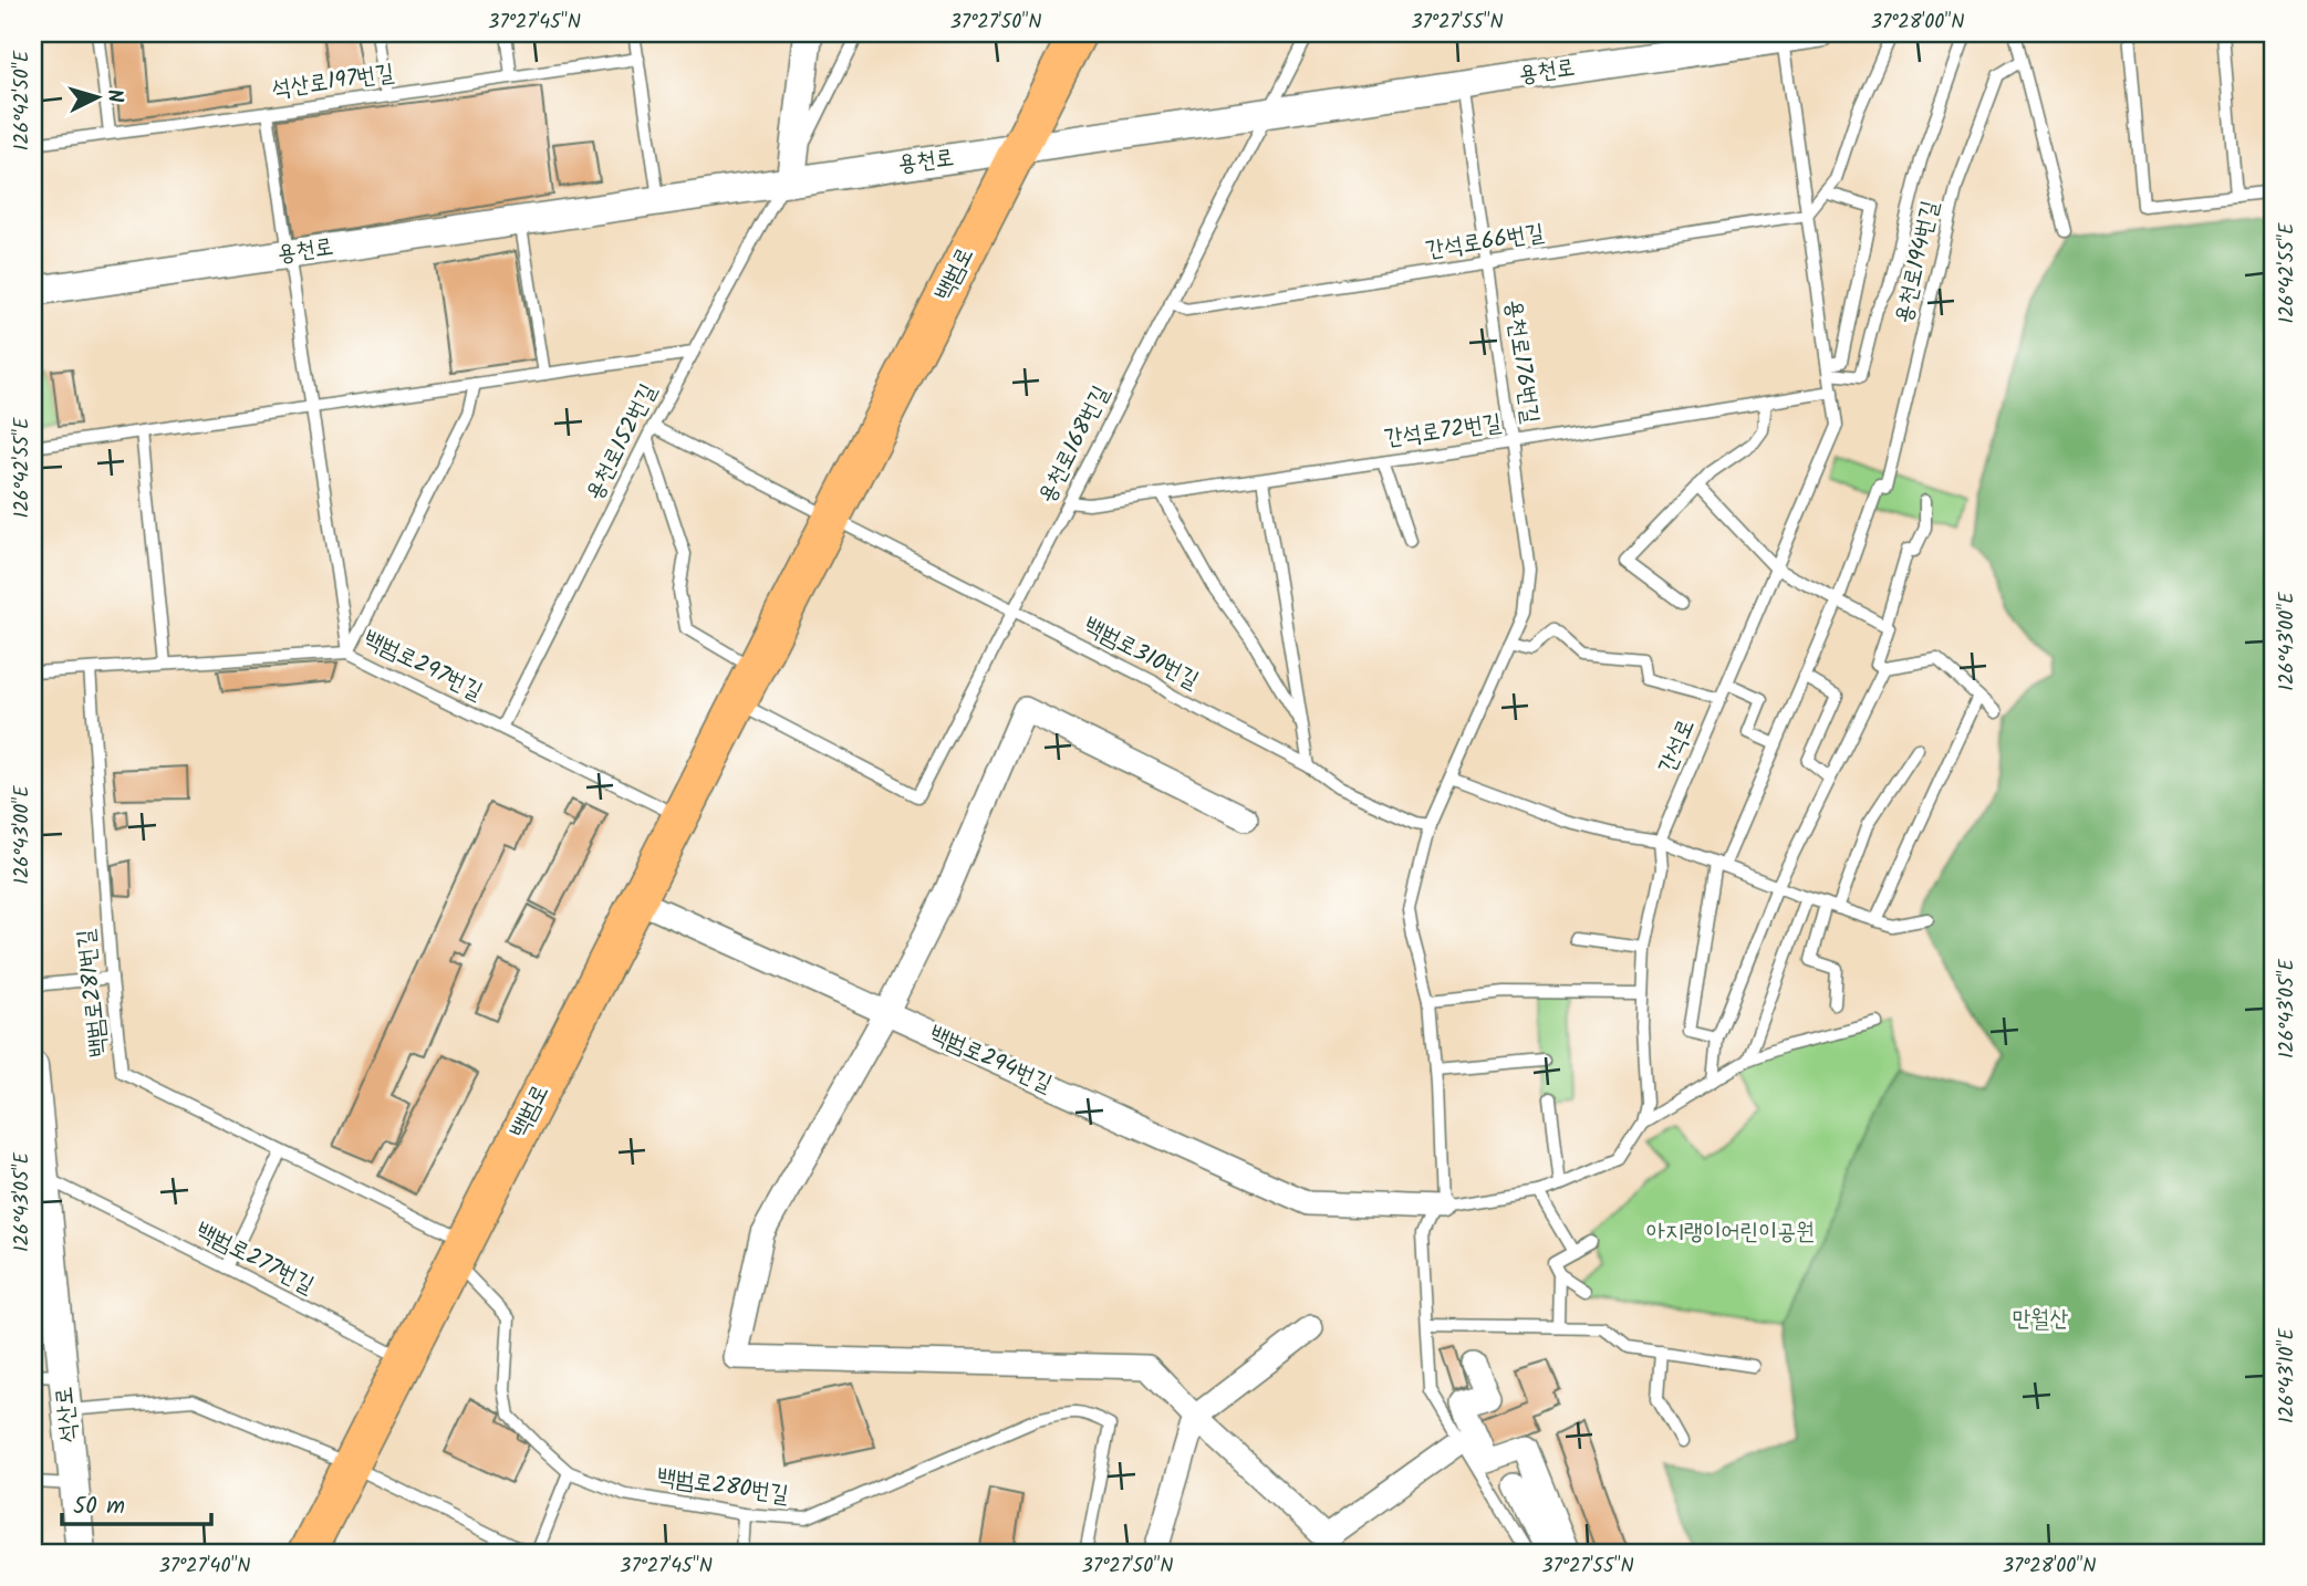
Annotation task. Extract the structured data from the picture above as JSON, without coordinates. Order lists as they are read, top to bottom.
{
  "streets": {
    "main road": ["백범로"],
    "street": ["용천로", "백범로294번길", "석산로"],
    "lane": [
      "석산로197번길",
      "간석로66번길",
      "용천로194번길",
      "용천로176번길",
      "간석로72번길",
      "용천로152번길",
      "용천로168번길",
      "백범로310번길",
      "백범로297번길",
      "간석로",
      "백범로281번길",
      "백범로277번길",
      "백범로280번길"
    ]
  },
  "crossings": [
    ["용천로", "백범로"],
    ["용천로", "용천로176번길"],
    ["용천로", "용천로152번길"],
    ["용천로", "용천로168번길"],
    ["용천로", "간석로"],
    ["간석로66번길", "용천로176번길"],
    ["간석로66번길", "용천로168번길"],
    ["간석로66번길", "간석로"],
    ["백범로", "용천로168번길"],
    ["백범로", "백범로310번길"],
    ["백범로", "백범로297번길"],
    ["백범로", "백범로281번길"],
    ["백범로", "백범로294번길"],
    ["백범로", "백범로277번길"],
    ["백범로", "백범로280번길"],
    ["용천로176번길", "간석로72번길"],
    ["용천로176번길", "백범로310번길"],
    ["용천로176번길", "간석로"],
    ["용천로176번길", "백범로294번길"],
    ["간석로72번길", "용천로168번길"],
    ["간석로72번길", "간석로"],
    ["용천로152번길", "백범로297번길"],
    ["용천로168번길", "백범로310번길"],
    ["백범로297번길", "백범로281번길"],
    ["간석로", "백범로294번길"],
    ["백범로281번길", "백범로280번길"],
    ["백범로277번길", "석산로"]
  ],
  "parks": ["아지랭이어린이공원", "만월산"],
  "scale_bar": "50 m",
  "north": "right",
  "coordinates": [
    "37°27'45\"N",
    "37°27'50\"N",
    "37°27'55\"N",
    "37°28'00\"N",
    "126°42'50\"E",
    "126°42'55\"E",
    "126°43'00\"E",
    "126°43'05\"E",
    "126°43'10\"E",
    "37°27'40\"N"
  ]
}
